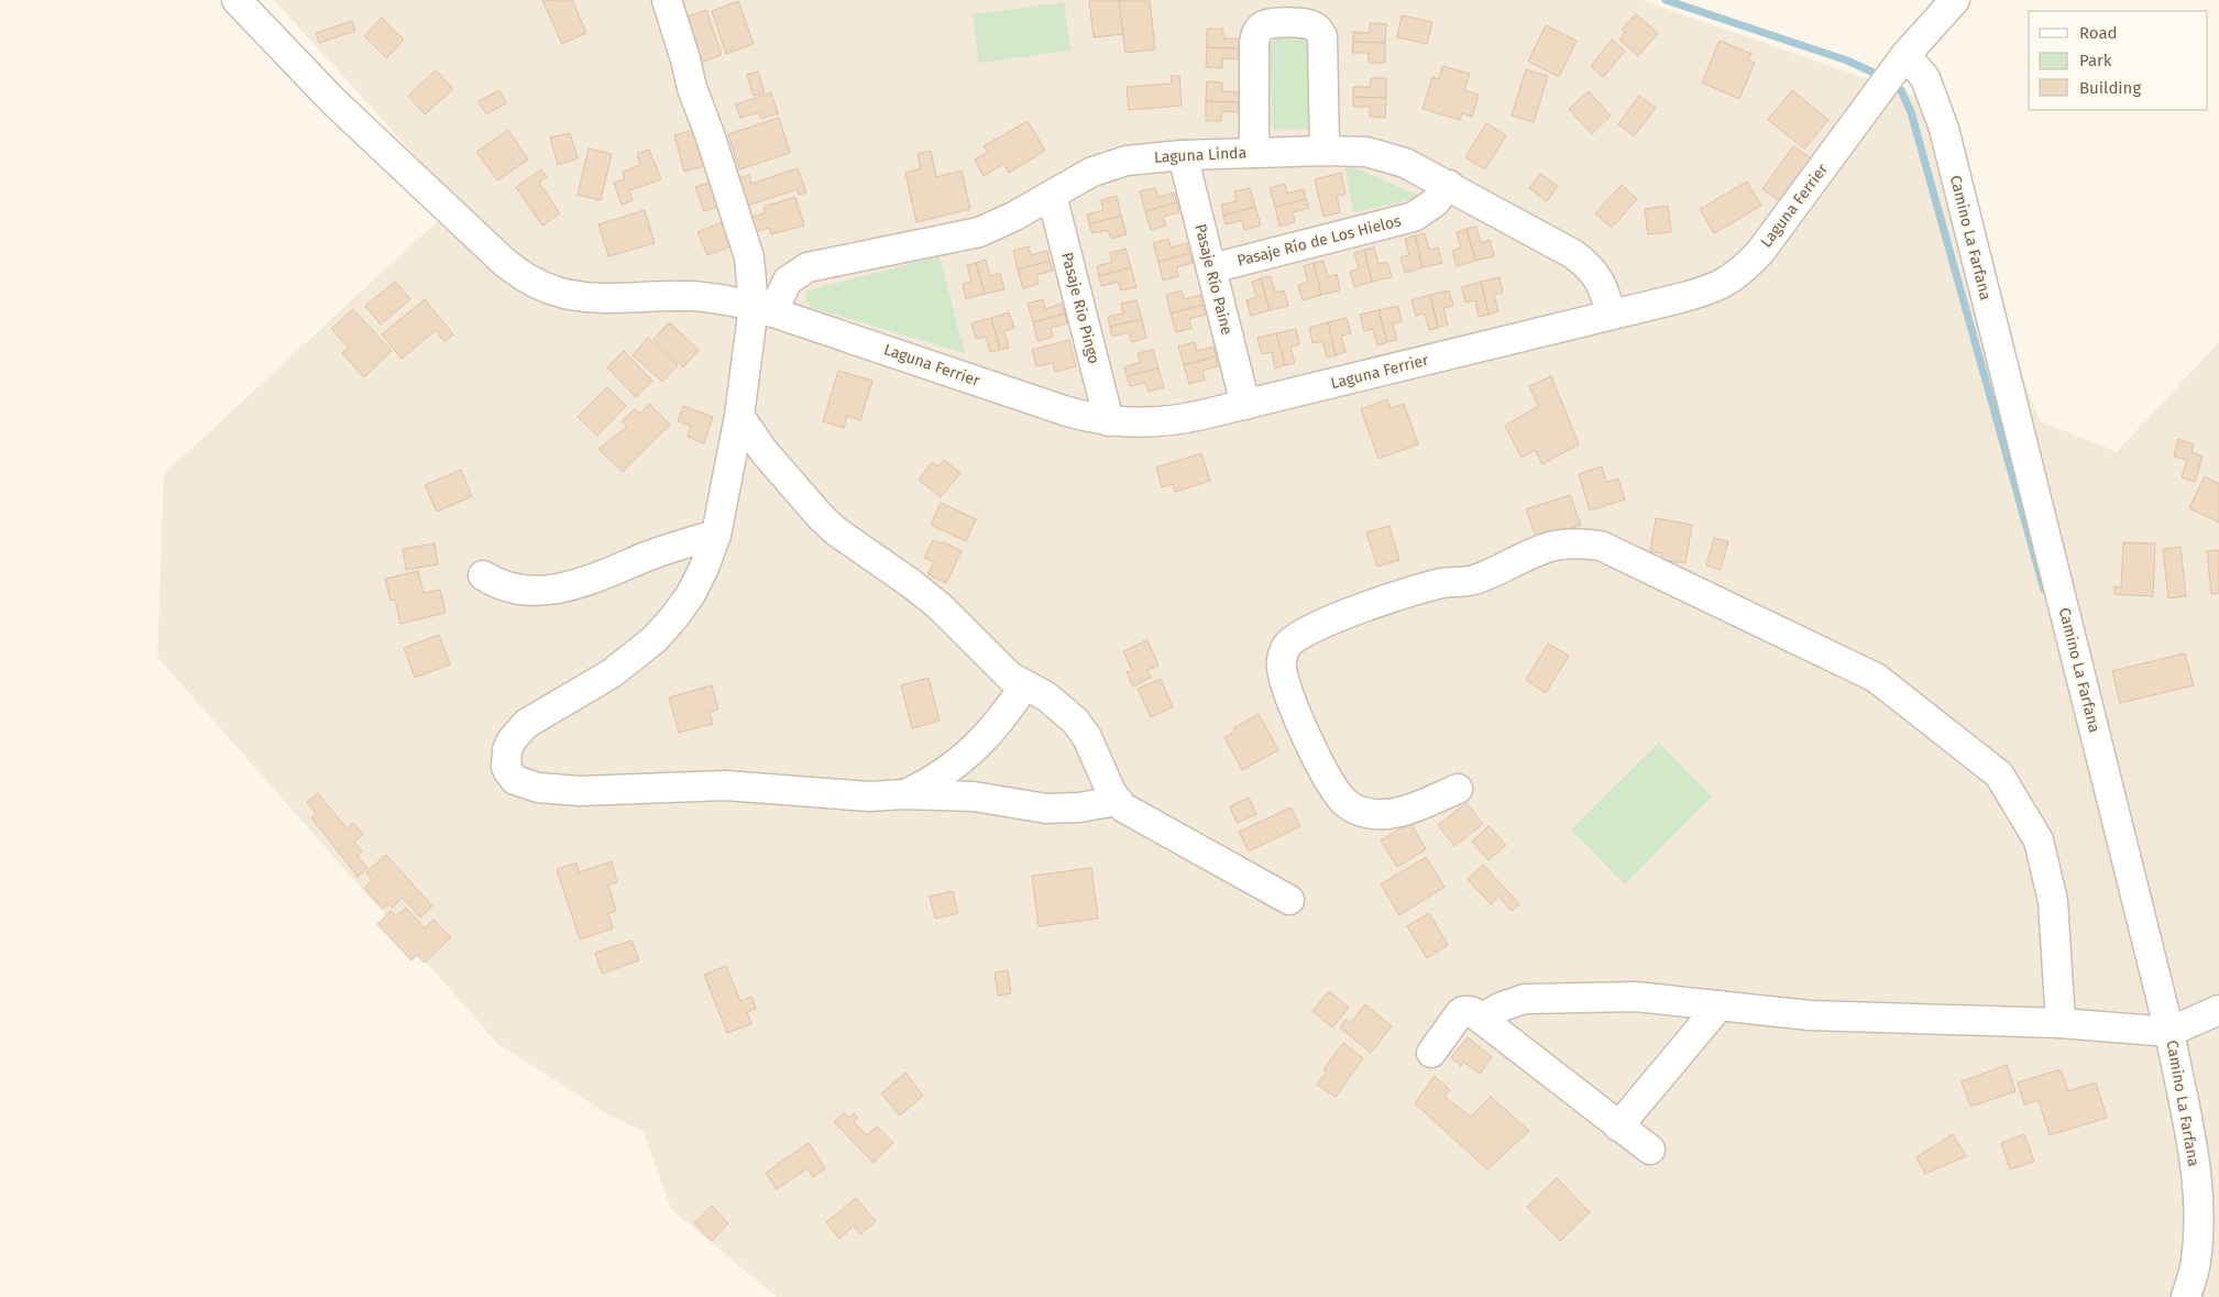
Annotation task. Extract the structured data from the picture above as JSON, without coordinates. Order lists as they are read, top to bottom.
{
  "streets": {
    "street": [
      "Laguna Linda",
      "Laguna Ferrier",
      "Camino La Farfana",
      "Pasaje Río de Los Hielos",
      "Pasaje Río Paine",
      "Pasaje Río Pingo"
    ]
  },
  "crossings": [
    ["Laguna Linda", "Laguna Ferrier"],
    ["Laguna Linda", "Pasaje Río de Los Hielos"],
    ["Laguna Linda", "Pasaje Río Paine"],
    ["Laguna Linda", "Pasaje Río Pingo"],
    ["Laguna Ferrier", "Camino La Farfana"],
    ["Laguna Ferrier", "Pasaje Río Paine"],
    ["Laguna Ferrier", "Pasaje Río Pingo"],
    ["Pasaje Río de Los Hielos", "Pasaje Río Paine"]
  ],
  "legend": ["Road", "Park", "Building"]
}
